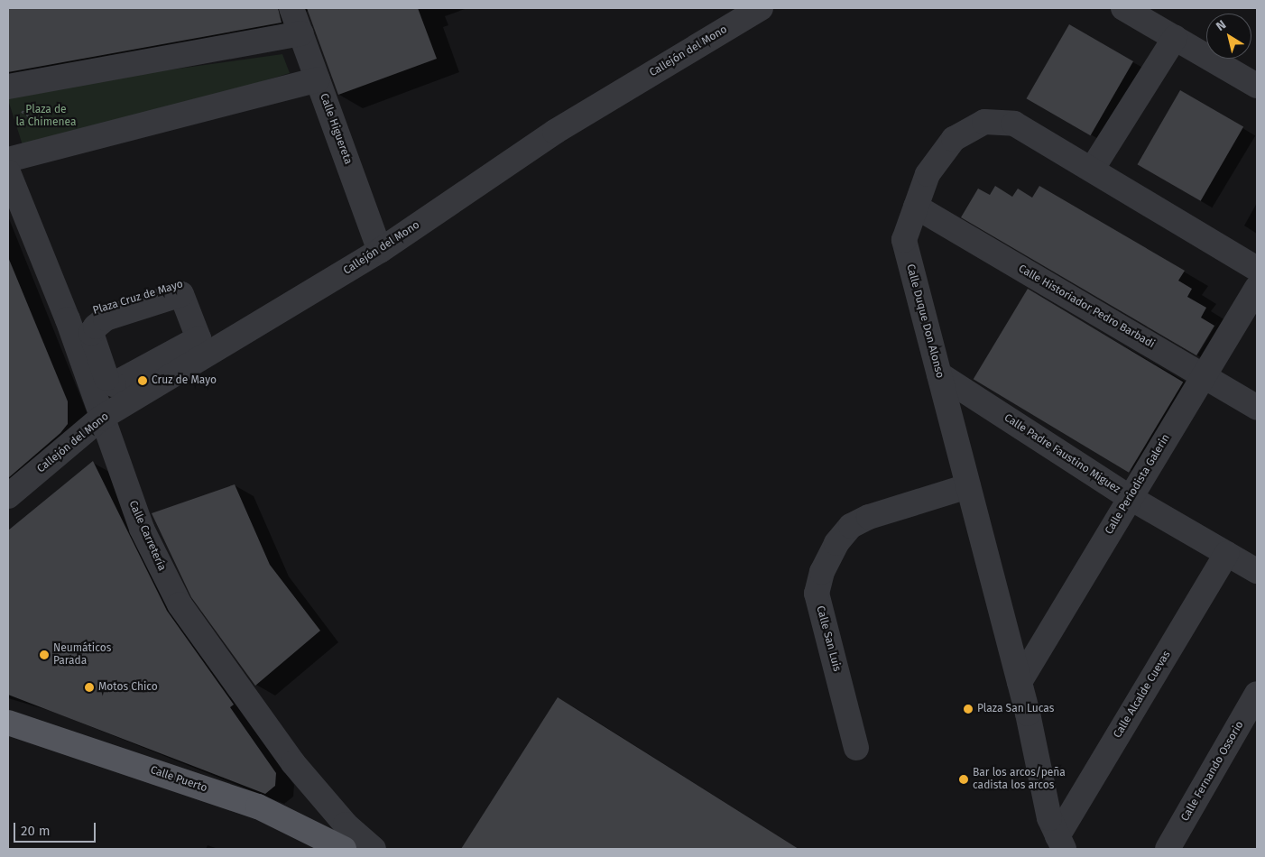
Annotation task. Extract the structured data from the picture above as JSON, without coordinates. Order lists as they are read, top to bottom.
{
  "streets": {
    "main road": ["Calle Puerto"],
    "street": [
      "Callejón del Mono",
      "Calle Higuereta",
      "Plaza Cruz de Mayo",
      "Calle Historiador Pedro Barbadi",
      "Calle Duque Don Alonso",
      "Calle Padre Faustino Miguez",
      "Calle Periodista Galerin",
      "Calle Carretería",
      "Calle San Luis",
      "Calle Alcalde Cuevas",
      "Calle Fernando Ossorio"
    ]
  },
  "crossings": [
    ["Callejón del Mono", "Calle Higuereta"],
    ["Callejón del Mono", "Plaza Cruz de Mayo"],
    ["Callejón del Mono", "Calle Carretería"],
    ["Plaza Cruz de Mayo", "Calle Carretería"],
    ["Calle Historiador Pedro Barbadi", "Calle Duque Don Alonso"],
    ["Calle Historiador Pedro Barbadi", "Calle Periodista Galerin"],
    ["Calle Duque Don Alonso", "Calle Padre Faustino Miguez"],
    ["Calle Duque Don Alonso", "Calle Periodista Galerin"],
    ["Calle Duque Don Alonso", "Calle San Luis"],
    ["Calle Duque Don Alonso", "Calle Alcalde Cuevas"],
    ["Calle Padre Faustino Miguez", "Calle Periodista Galerin"],
    ["Calle Padre Faustino Miguez", "Calle Alcalde Cuevas"]
  ],
  "parks": ["Plaza de la Chimenea"],
  "places": [
    "Cruz de Mayo",
    "Neumáticos Parada",
    "Motos Chico",
    "Plaza San Lucas",
    "Bar los arcos/peña cadista los arcos"
  ],
  "scale_bar": "20 m",
  "north": "top left"
}
